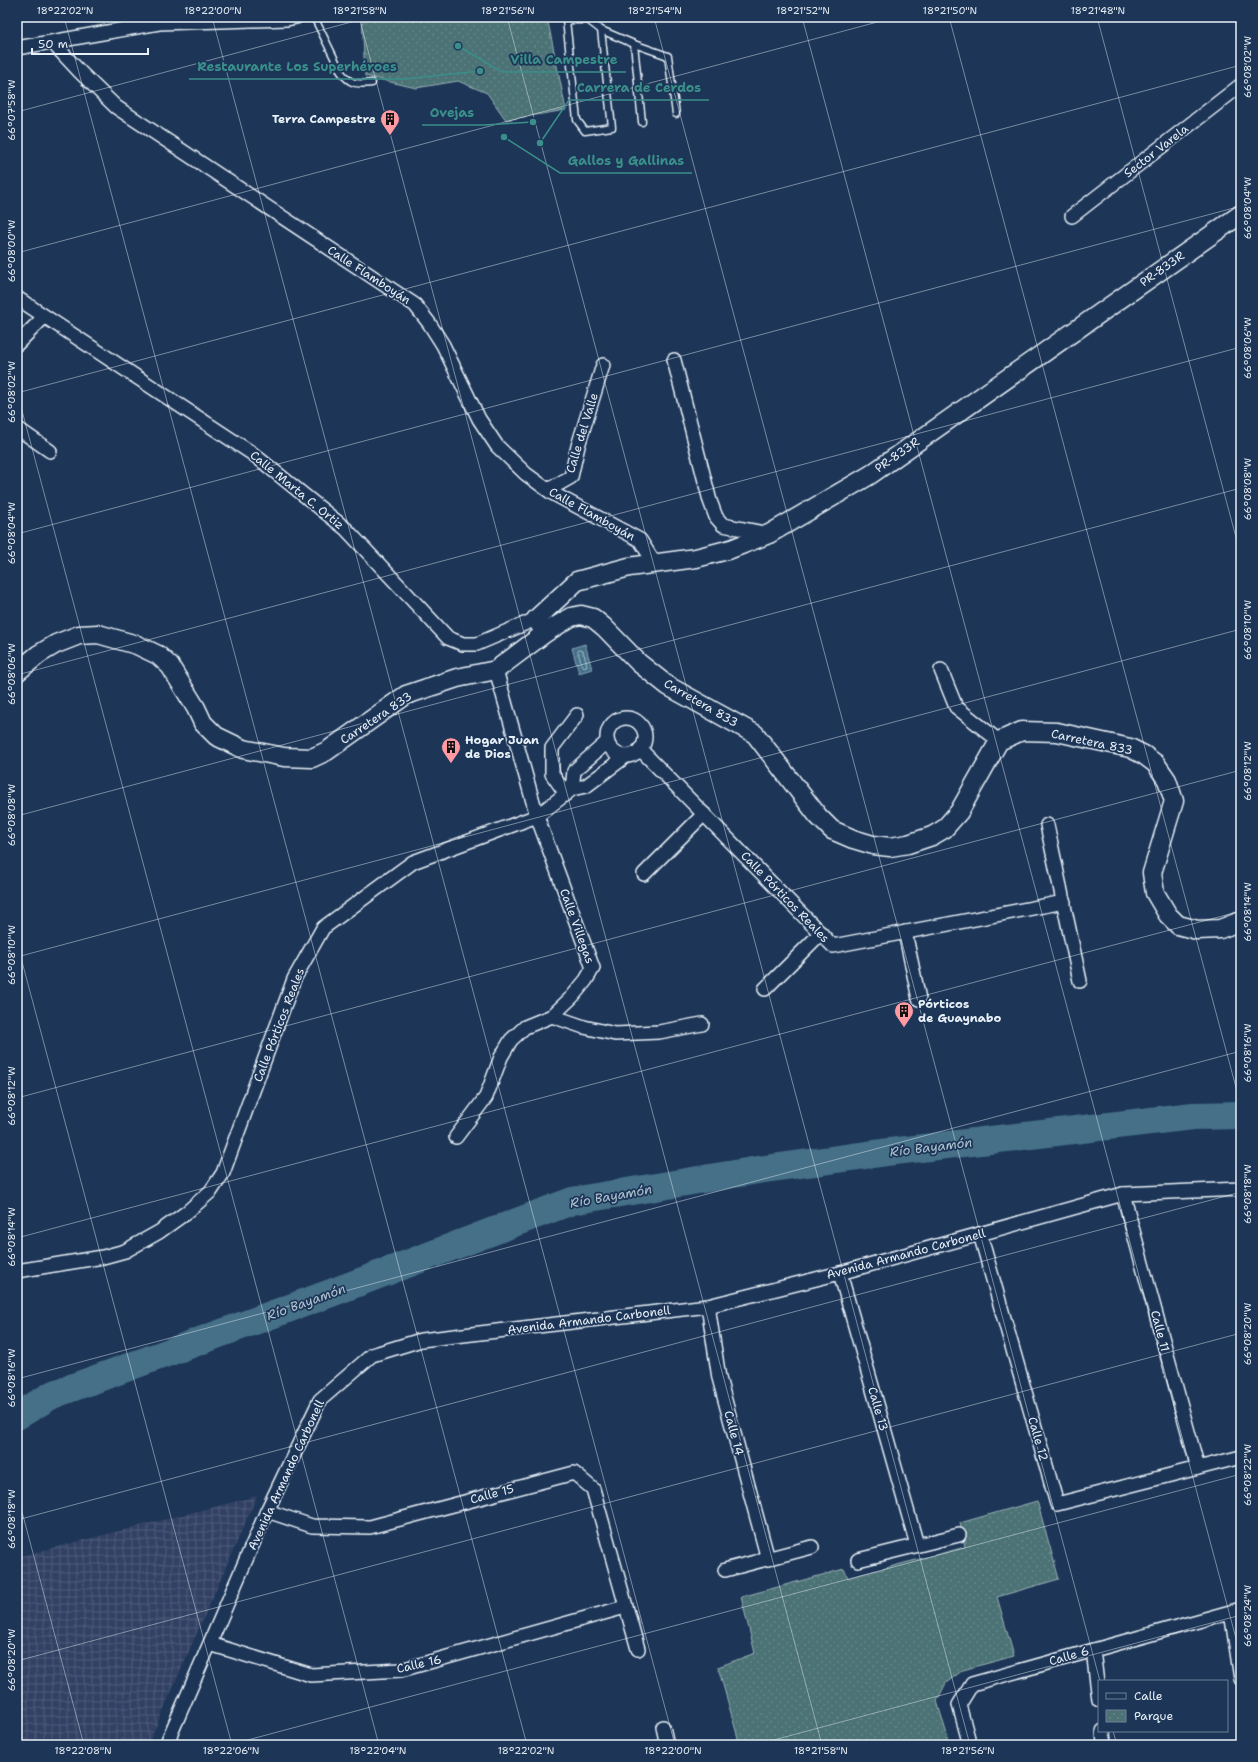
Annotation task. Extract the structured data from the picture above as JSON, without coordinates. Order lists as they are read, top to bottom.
{
  "streets": {
    "street": [
      "Sector Varela",
      "PR-833R",
      "Calle Flamboyán",
      "Calle del Valle",
      "Calle Marta C. Ortiz",
      "Carretera 833",
      "Calle Pórticos Reales",
      "Calle Villegas",
      "Avenida Armando Carbonell",
      "Calle 11",
      "Calle 13",
      "Calle 14",
      "Calle 12",
      "Calle 15",
      "Calle 6",
      "Calle 16"
    ]
  },
  "crossings": [
    ["PR-833R", "Calle Flamboyán"],
    ["PR-833R", "Calle Marta C. Ortiz"],
    ["PR-833R", "Carretera 833"],
    ["Calle Flamboyán", "Calle del Valle"],
    ["Calle Marta C. Ortiz", "Carretera 833"],
    ["Carretera 833", "Calle Villegas"],
    ["Calle Pórticos Reales", "Calle Villegas"],
    ["Avenida Armando Carbonell", "Calle 11"],
    ["Avenida Armando Carbonell", "Calle 13"],
    ["Avenida Armando Carbonell", "Calle 14"],
    ["Avenida Armando Carbonell", "Calle 12"],
    ["Avenida Armando Carbonell", "Calle 15"],
    ["Avenida Armando Carbonell", "Calle 16"],
    ["Calle 11", "Calle 12"],
    ["Calle 15", "Calle 16"]
  ],
  "water": ["Río Bayamón"],
  "places": {
    "other": [
      "Villa Campestre",
      "Restaurante Los Superhéroes",
      "Ovejas",
      "Gallos y Gallinas",
      "Carrera de Cerdos"
    ],
    "building": ["Terra Campestre", "Hogar Juan de Dios", "Pórticos de Guaynabo"]
  },
  "legend": ["Calle", "Parque"],
  "scale_bar": "50 m",
  "coordinates": [
    "18°22'02\"N",
    "18°22'00\"N",
    "18°21'58\"N",
    "18°21'56\"N",
    "18°21'54\"N",
    "18°21'52\"N",
    "18°21'50\"N",
    "18°21'48\"N",
    "66°08'02\"W",
    "66°07'58\"W",
    "66°08'04\"W",
    "66°08'00\"W",
    "66°08'06\"W",
    "66°08'08\"W",
    "66°08'10\"W",
    "66°08'12\"W",
    "66°08'14\"W",
    "66°08'16\"W",
    "66°08'18\"W",
    "66°08'20\"W",
    "66°08'22\"W",
    "66°08'24\"W",
    "18°22'08\"N",
    "18°22'06\"N",
    "18°22'04\"N"
  ]
}
